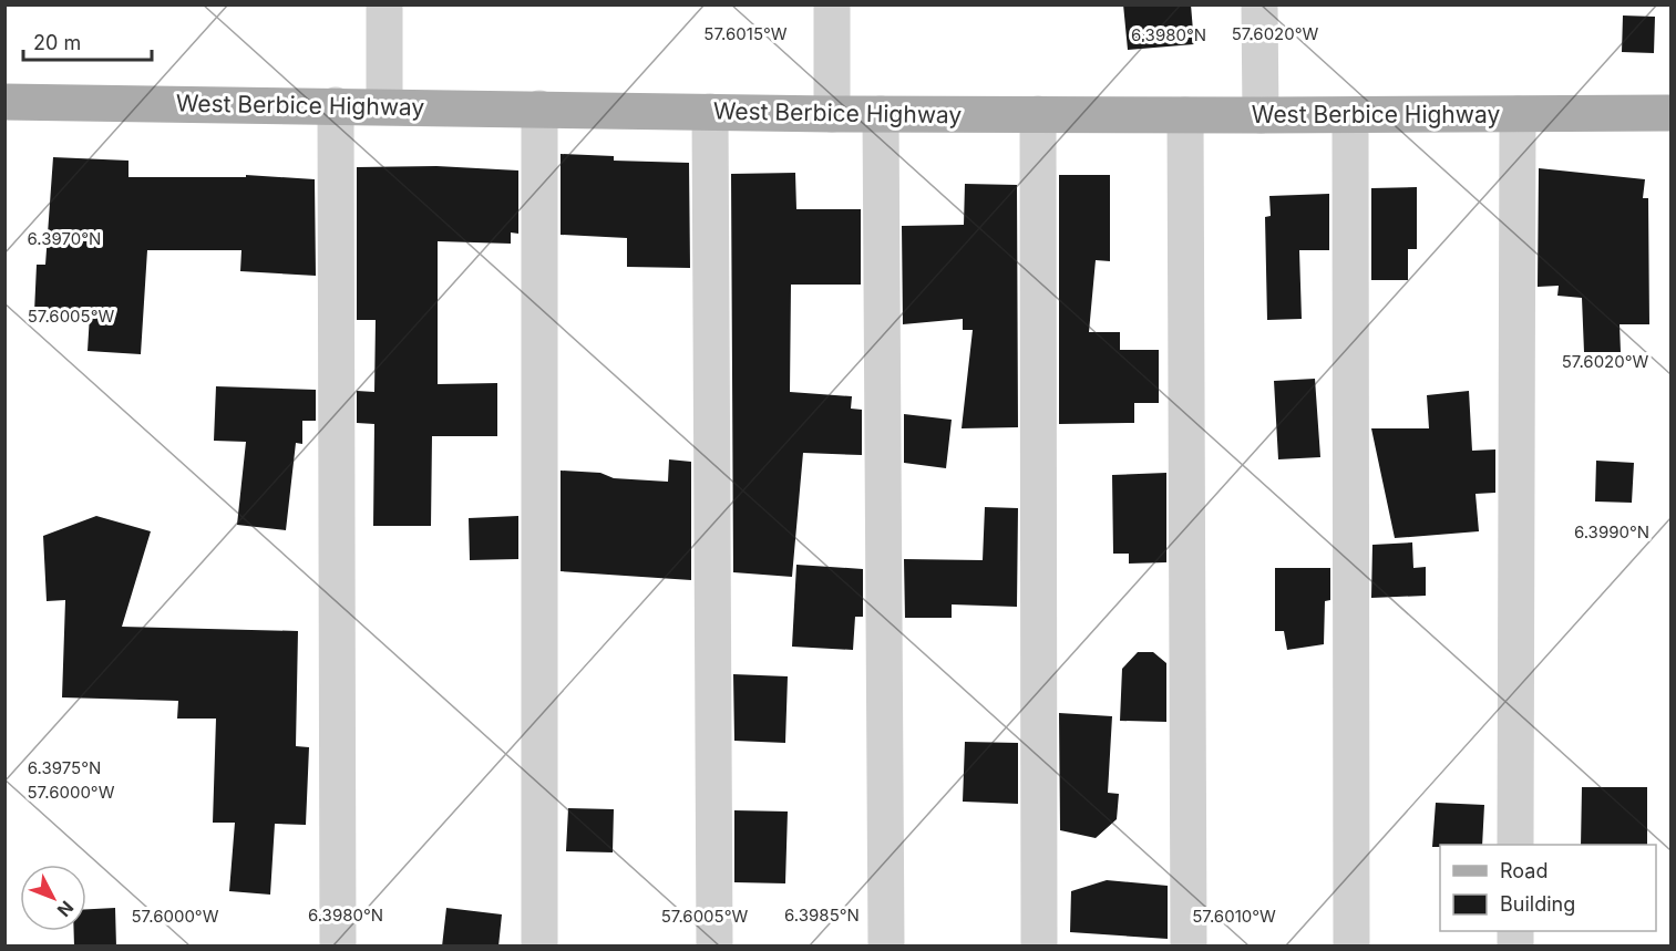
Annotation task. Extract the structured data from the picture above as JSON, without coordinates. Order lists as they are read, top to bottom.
{
  "streets": {
    "main road": ["West Berbice Highway"]
  },
  "legend": ["Road", "Building"],
  "scale_bar": "20 m",
  "north": "bottom right",
  "coordinates": [
    "57.6020°W",
    "57.6015°W",
    "6.3980°N",
    "6.3970°N",
    "57.6005°W",
    "6.3990°N",
    "6.3975°N",
    "57.6000°W",
    "6.3985°N",
    "57.6010°W"
  ]
}
